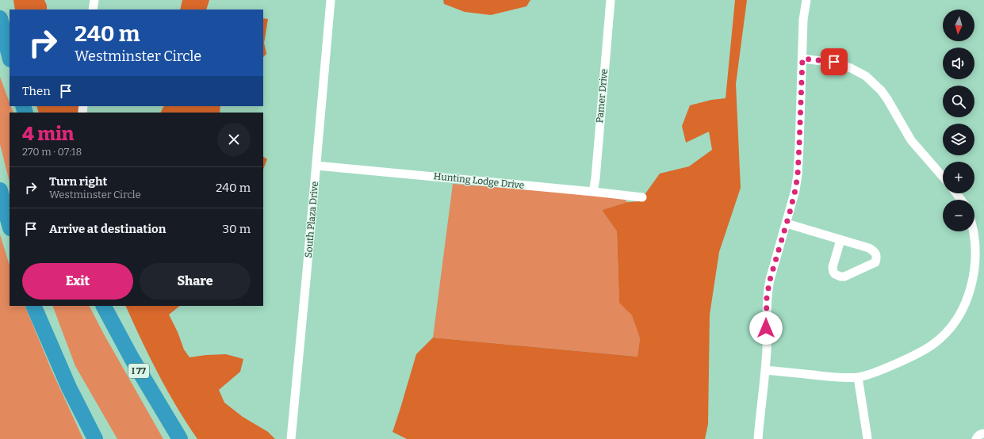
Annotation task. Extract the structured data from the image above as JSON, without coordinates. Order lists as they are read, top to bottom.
{
  "streets": {
    "highway": ["I 77"],
    "street": ["Pamer Drive", "Hunting Lodge Drive", "South Plaza Drive"]
  },
  "crossings": [
    ["Pamer Drive", "Hunting Lodge Drive"],
    ["Hunting Lodge Drive", "South Plaza Drive"]
  ],
  "north": "bottom",
  "page": {
    "map_buttons": ["+", "−"],
    "turn": ["240 m", "Westminster Circle"],
    "then": "Then",
    "heading": ["4 min", "270 m · 07:18"],
    "list": [
      {
        "name": "Turn right",
        "note": "Westminster Circle",
        "value": "240 m"
      },
      {
        "name": "Arrive at destination",
        "value": "30 m"
      }
    ],
    "buttons": ["Exit", "Share"]
  }
}
